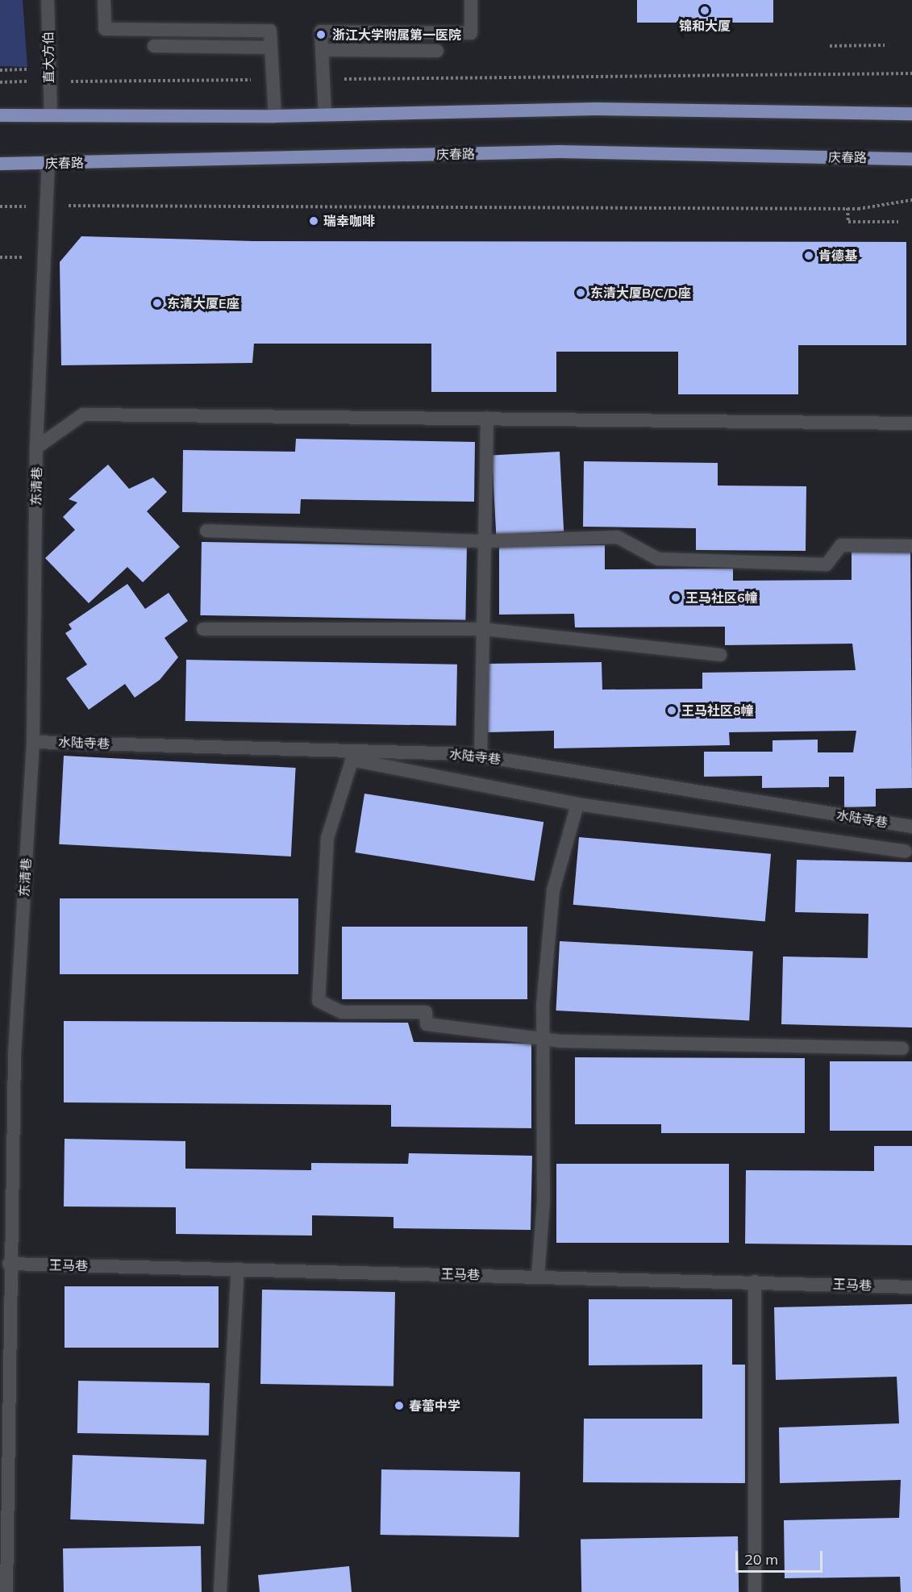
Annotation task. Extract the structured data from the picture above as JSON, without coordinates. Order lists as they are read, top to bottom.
{
  "streets": {
    "main road": ["庆春路"],
    "street": [
      "直大方伯",
      "东清巷",
      "水陆寺巷",
      "王马巷"
    ]
  },
  "crossings": [
    ["庆春路", "东清巷"],
    ["东清巷", "水陆寺巷"],
    ["东清巷", "王马巷"]
  ],
  "places": [
    "锦和大厦",
    "浙江大学附属第一医院",
    "瑞幸咖啡",
    "肯德基",
    "东清大厦B/C/D座",
    "东清大厦E座",
    "王马社区6幢",
    "王马社区8幢",
    "春蕾中学"
  ],
  "scale_bar": "20 m"
}
